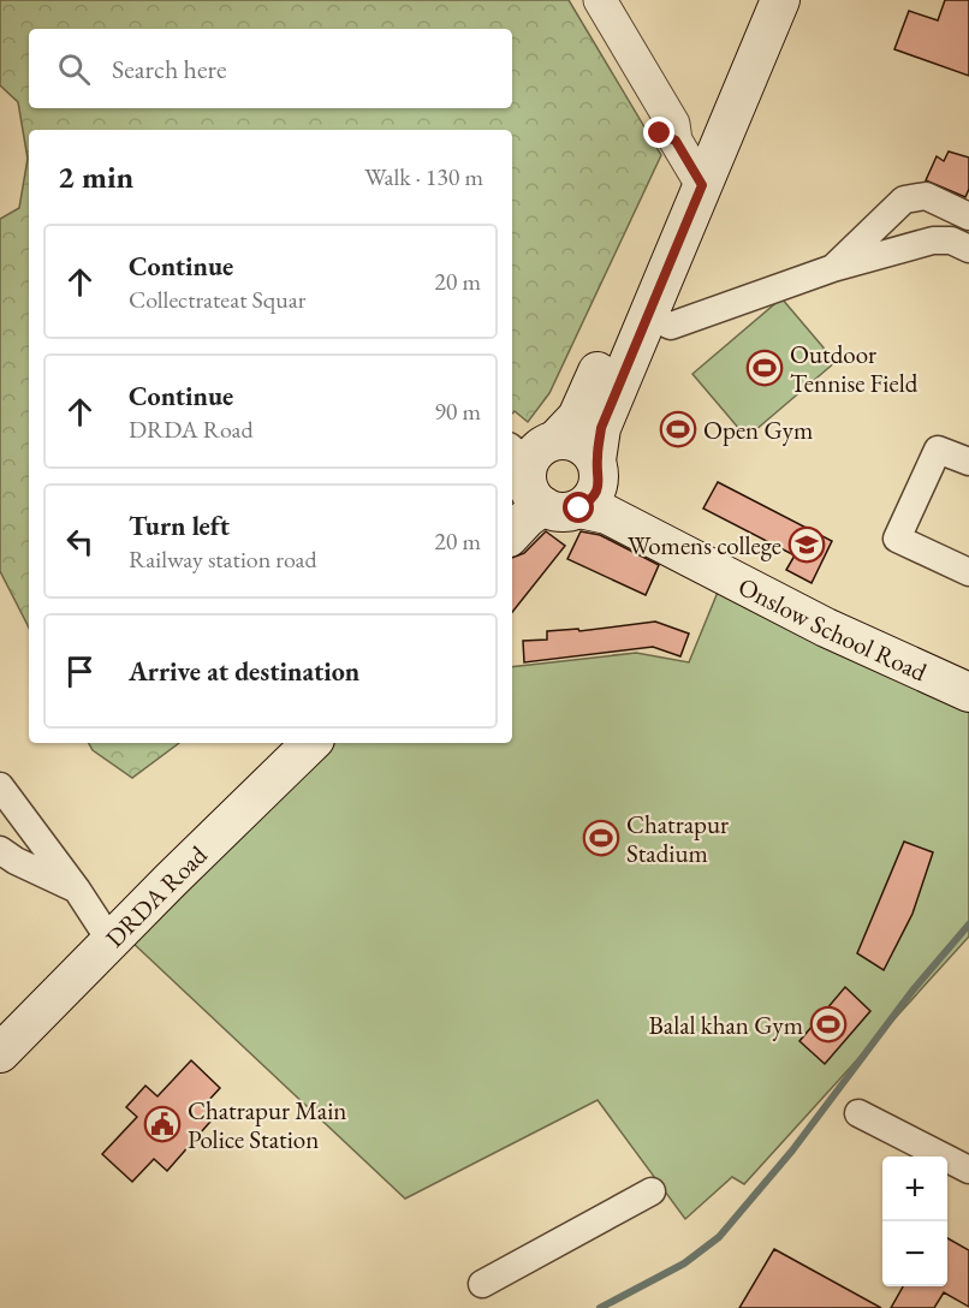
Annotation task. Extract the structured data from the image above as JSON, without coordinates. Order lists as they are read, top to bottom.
{
  "streets": {
    "main road": ["Onslow School Road", "DRDA Road"]
  },
  "places": {
    "sports": [
      "Outdoor Tennise Field",
      "Open Gym",
      "Chatrapur Stadium",
      "Balal khan Gym"
    ],
    "school or university": ["Womens college"],
    "public building": ["Chatrapur Main Police Station"]
  },
  "page": {
    "search": "Search here",
    "heading": ["2 min", "Walk · 130 m"],
    "list": [
      ["Continue", "Collectrateat Squar", "20 m"],
      ["Continue", "DRDA Road", "90 m"],
      ["Turn left", "Railway station road", "20 m"],
      "Arrive at destination"
    ],
    "map_buttons": ["+", "−"]
  }
}
